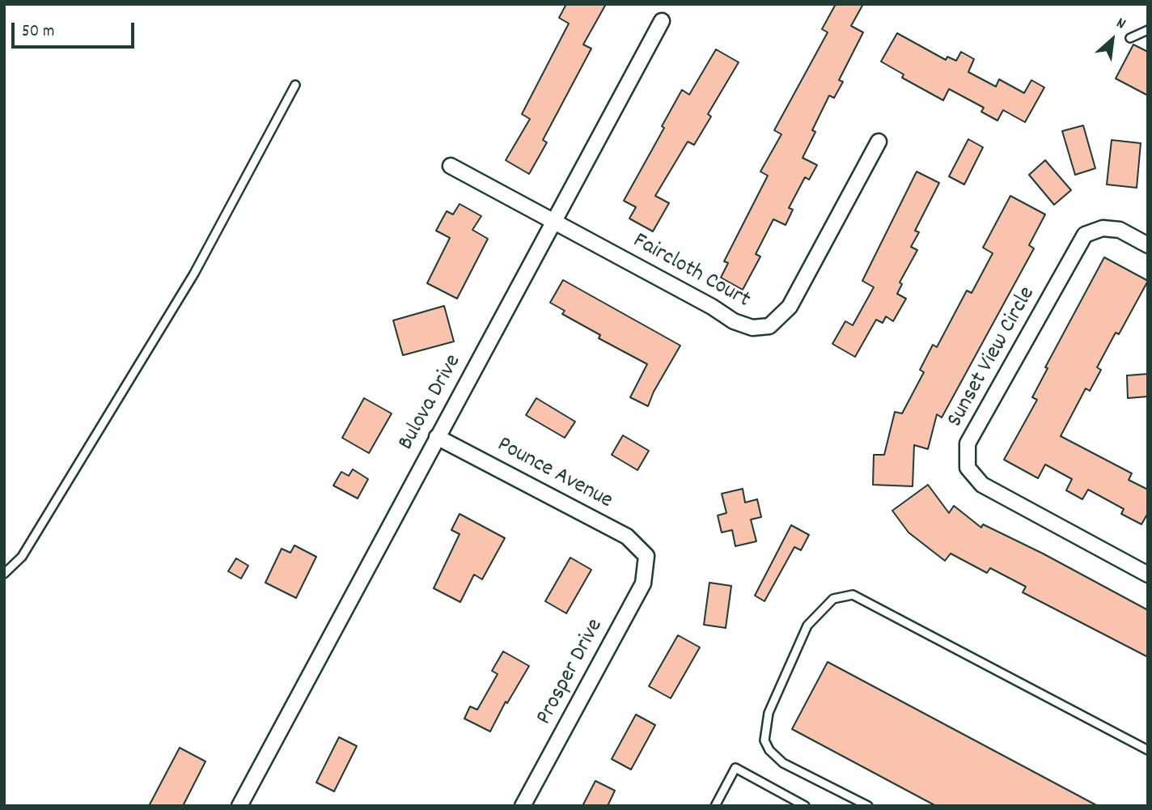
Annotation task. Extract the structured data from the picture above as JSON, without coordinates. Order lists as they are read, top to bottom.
{
  "streets": {
    "street": [
      "Faircloth Court",
      "Sunset View Circle",
      "Bulova Drive",
      "Pounce Avenue",
      "Prosper Drive"
    ]
  },
  "crossings": [
    ["Faircloth Court", "Bulova Drive"],
    ["Bulova Drive", "Pounce Avenue"],
    ["Pounce Avenue", "Prosper Drive"]
  ],
  "scale_bar": "50 m",
  "north": "top right"
}
